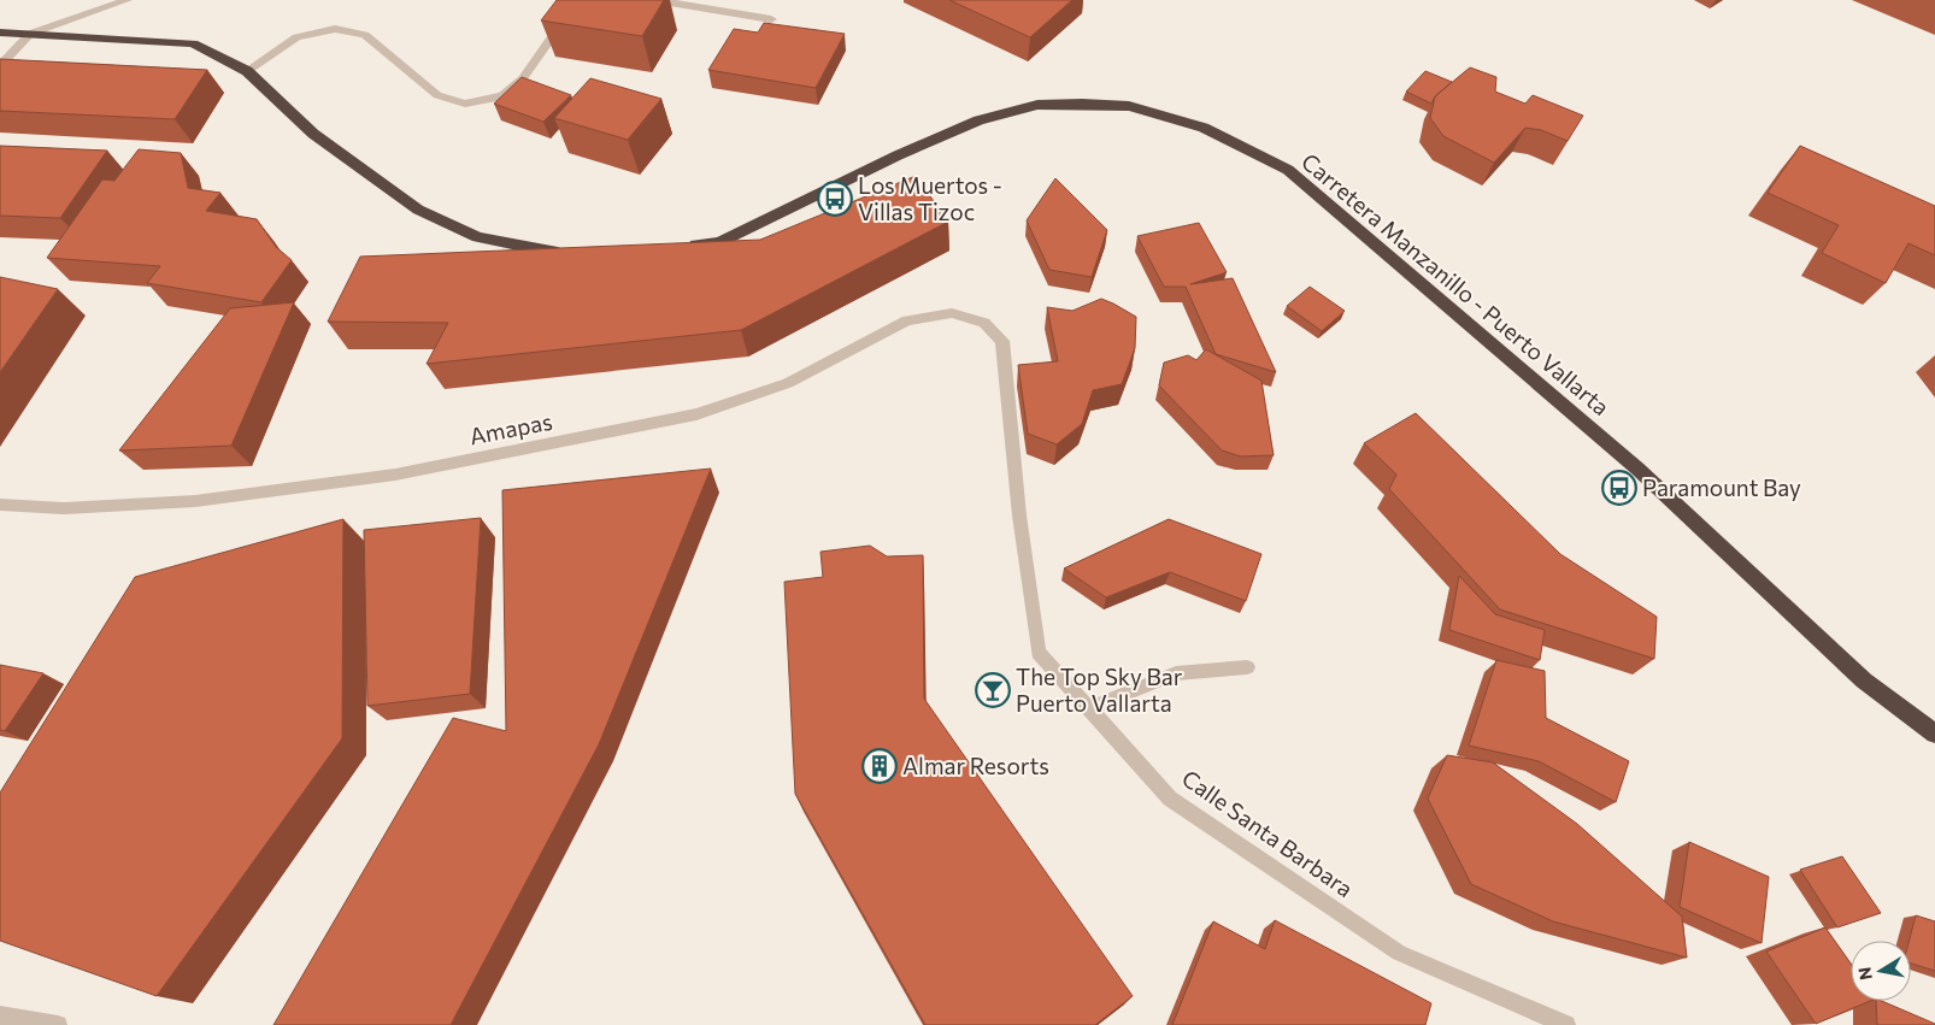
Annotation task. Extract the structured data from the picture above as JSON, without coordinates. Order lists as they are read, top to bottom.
{
  "streets": {
    "highway": ["Carretera Manzanillo - Puerto Vallarta"],
    "street": ["Amapas", "Calle Santa Barbara"]
  },
  "crossings": [
    ["Amapas", "Calle Santa Barbara"]
  ],
  "places": {
    "bus stop": ["Los Muertos - Villas Tizoc", "Paramount Bay"],
    "bar": ["The Top Sky Bar Puerto Vallarta"],
    "building": ["Almar Resorts"]
  },
  "north": "left"
}
